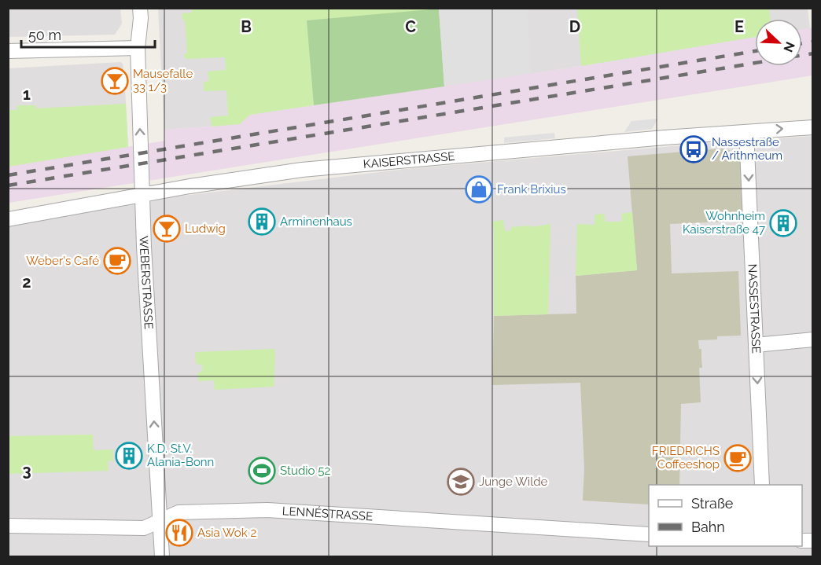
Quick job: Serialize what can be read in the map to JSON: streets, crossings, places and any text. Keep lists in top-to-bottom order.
{
  "streets": {
    "street": [
      "KAISERSTRASSE",
      "WEBERSTRASSE",
      "NASSESTRASSE",
      "LENNÉSTRASSE"
    ]
  },
  "crossings": [
    ["KAISERSTRASSE", "WEBERSTRASSE"],
    ["KAISERSTRASSE", "NASSESTRASSE"],
    ["WEBERSTRASSE", "LENNÉSTRASSE"]
  ],
  "one_way": ["WEBERSTRASSE", "NASSESTRASSE"],
  "places": {
    "bar": ["Mausefalle 33 1/3", "Ludwig"],
    "bus stop": ["Nassestraße / Arithmeum"],
    "shop": ["Frank Brixius"],
    "building": ["Arminenhaus", "Wohnheim Kaiserstraße 47", "K.D. St.V. Alania-Bonn"],
    "cafe": ["Weber's Café", "FRIEDRICHS Coffeeshop"],
    "sports": ["Studio 52"],
    "school or university": ["Junge Wilde"],
    "restaurant": ["Asia Wok 2"]
  },
  "legend": ["Straße", "Bahn"],
  "scale_bar": "50 m",
  "north": "bottom right",
  "grid": {
    "columns": [
      "B",
      "C",
      "D",
      "E"
    ],
    "rows": ["1", "2", "3"]
  }
}
